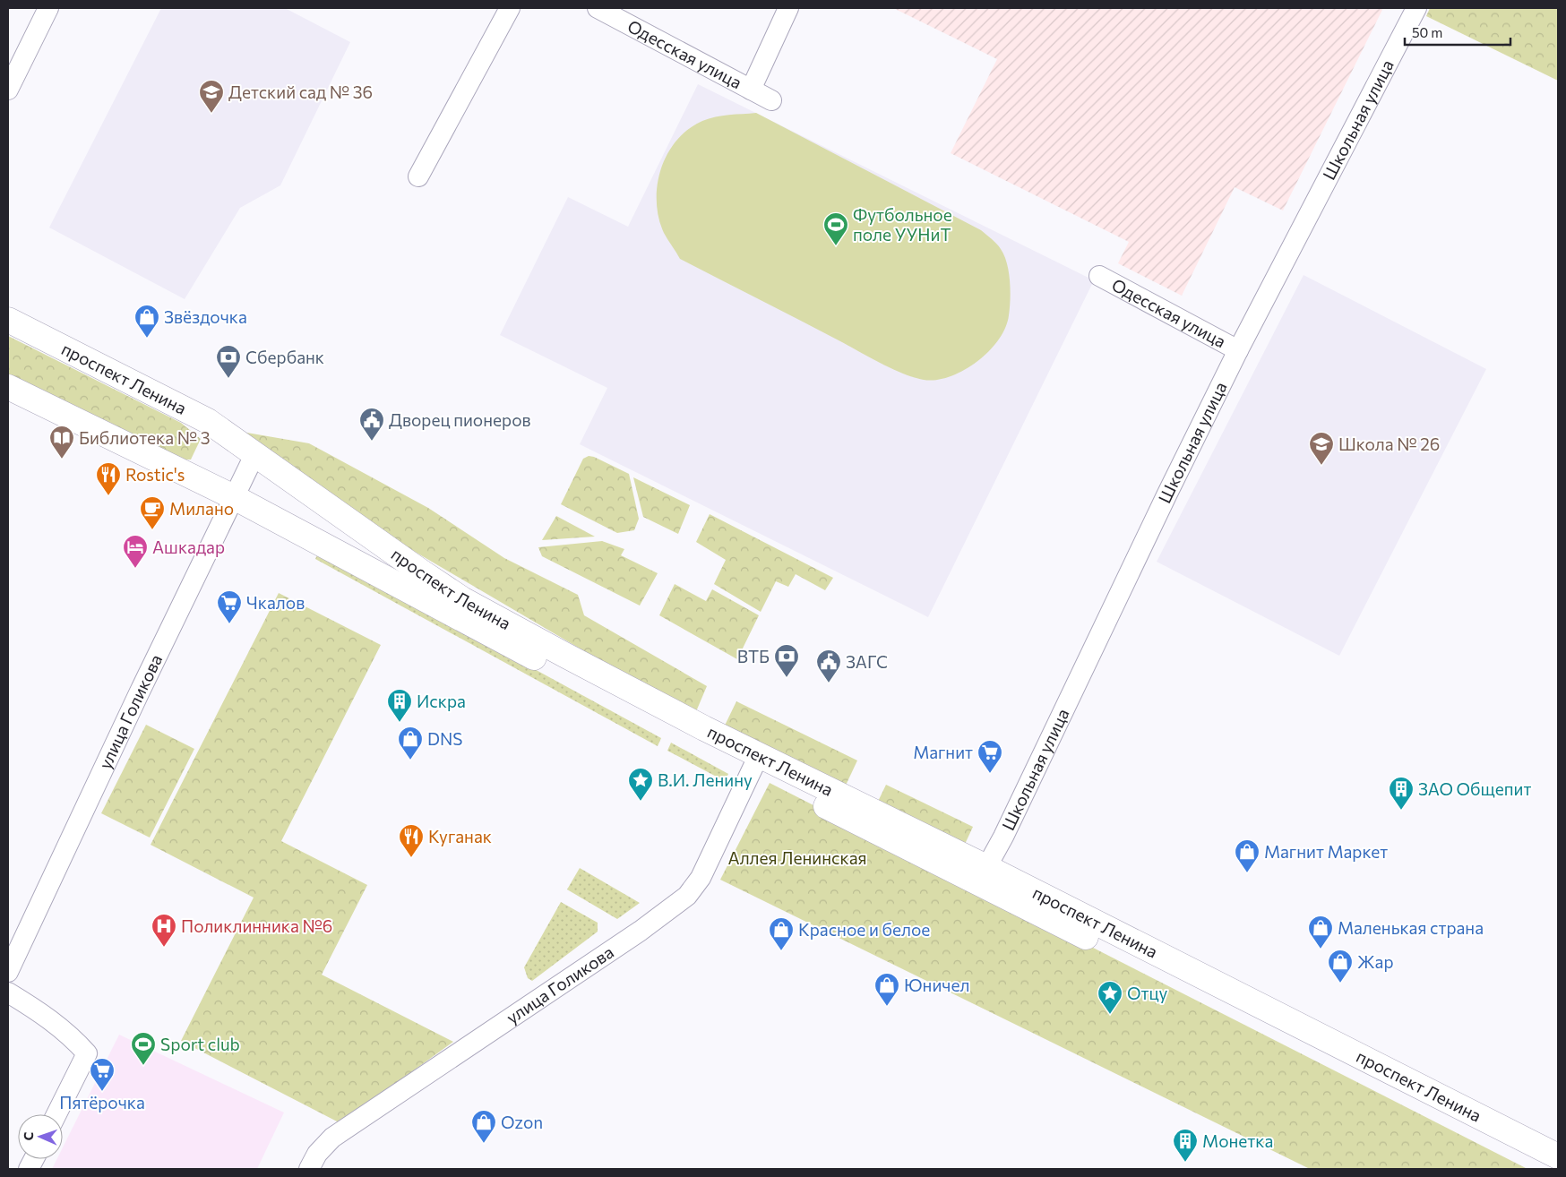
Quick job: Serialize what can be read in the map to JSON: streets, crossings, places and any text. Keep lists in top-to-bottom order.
{
  "streets": {
    "main road": ["проспект Ленина"],
    "street": ["Одесская улица", "Школьная улица", "улица Голикова"]
  },
  "crossings": [
    ["Одесская улица", "Школьная улица"],
    ["Школьная улица", "проспект Ленина"],
    ["проспект Ленина", "улица Голикова"]
  ],
  "parks": ["Аллея Ленинская"],
  "places": {
    "school or university": ["Детский сад № 36", "Школа № 26"],
    "sports": ["Футбольное поле УУНиТ", "Sport club"],
    "shop": [
      "Звёздочка",
      "DNS",
      "Магнит Маркет",
      "Маленькая страна",
      "Красное и белое",
      "Жар",
      "Юничел",
      "Ozon"
    ],
    "bank": ["Сбербанк", "ВТБ"],
    "public building": ["Дворец пионеров", "ЗАГС"],
    "library": ["Библиотека № 3"],
    "restaurant": ["Rostic's", "Куганак"],
    "cafe": ["Милано"],
    "hotel": ["Ашкадар"],
    "supermarket": ["Чкалов", "Магнит", "Пятёрочка"],
    "building": ["Искра", "ЗАО Общепит", "Монетка"],
    "place": ["В.И. Ленину", "Отцу"],
    "hospital": ["Поликлинника №6"]
  },
  "scale_bar": "50 m",
  "north": "left"
}
